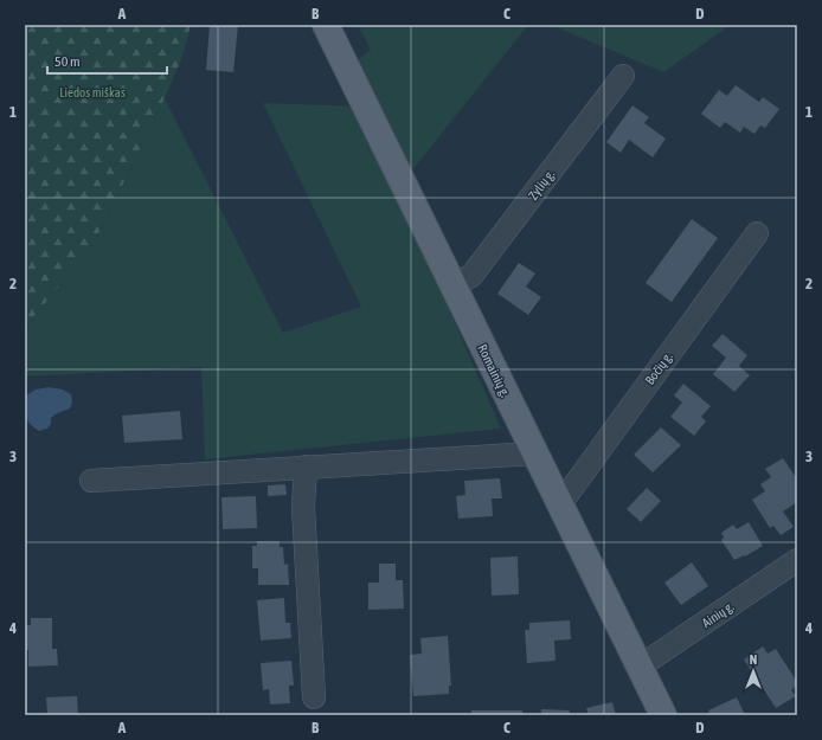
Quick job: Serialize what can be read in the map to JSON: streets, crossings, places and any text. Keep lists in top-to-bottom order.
{
  "streets": {
    "main road": ["Romainių g."],
    "street": ["Zylių g.", "Bočių g.", "Ainių g."]
  },
  "crossings": [
    ["Zylių g.", "Romainių g."],
    ["Bočių g.", "Romainių g."],
    ["Romainių g.", "Ainių g."]
  ],
  "parks": ["Liedos miškas"],
  "scale_bar": "50 m",
  "north": "top",
  "grid": {
    "columns": [
      "A",
      "B",
      "C",
      "D"
    ],
    "rows": [
      "1",
      "2",
      "3",
      "4"
    ]
  }
}
